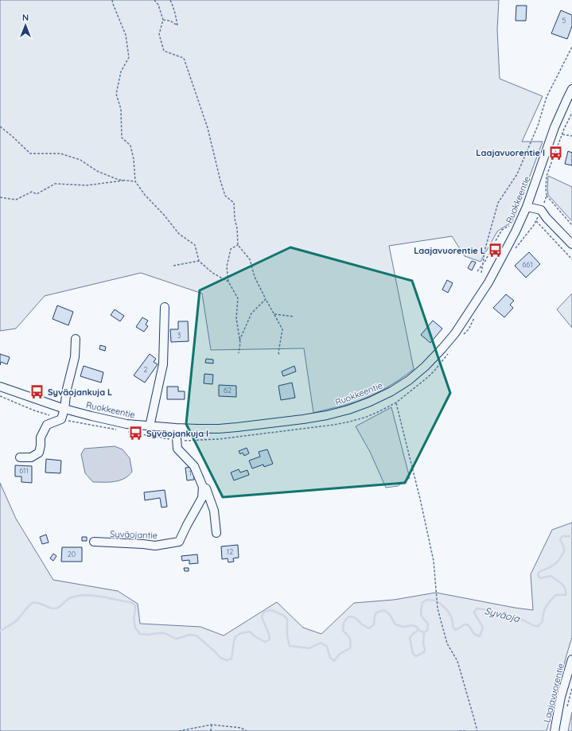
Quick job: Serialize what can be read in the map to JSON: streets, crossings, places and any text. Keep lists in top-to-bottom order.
{
  "streets": {
    "street": ["Ruokkeentie", "Syväojantie", "Laajavuorentie"]
  },
  "water": ["Syväoja"],
  "places": {
    "bus stop": [
      "Laajavuorentie I",
      "Laajavuorentie L",
      "Syväojankuja L",
      "Syväojankuja I"
    ]
  },
  "house_numbers": [
    "5",
    "661",
    "3",
    "2",
    "62",
    "611",
    "1",
    "12",
    "20"
  ],
  "north": "top"
}
